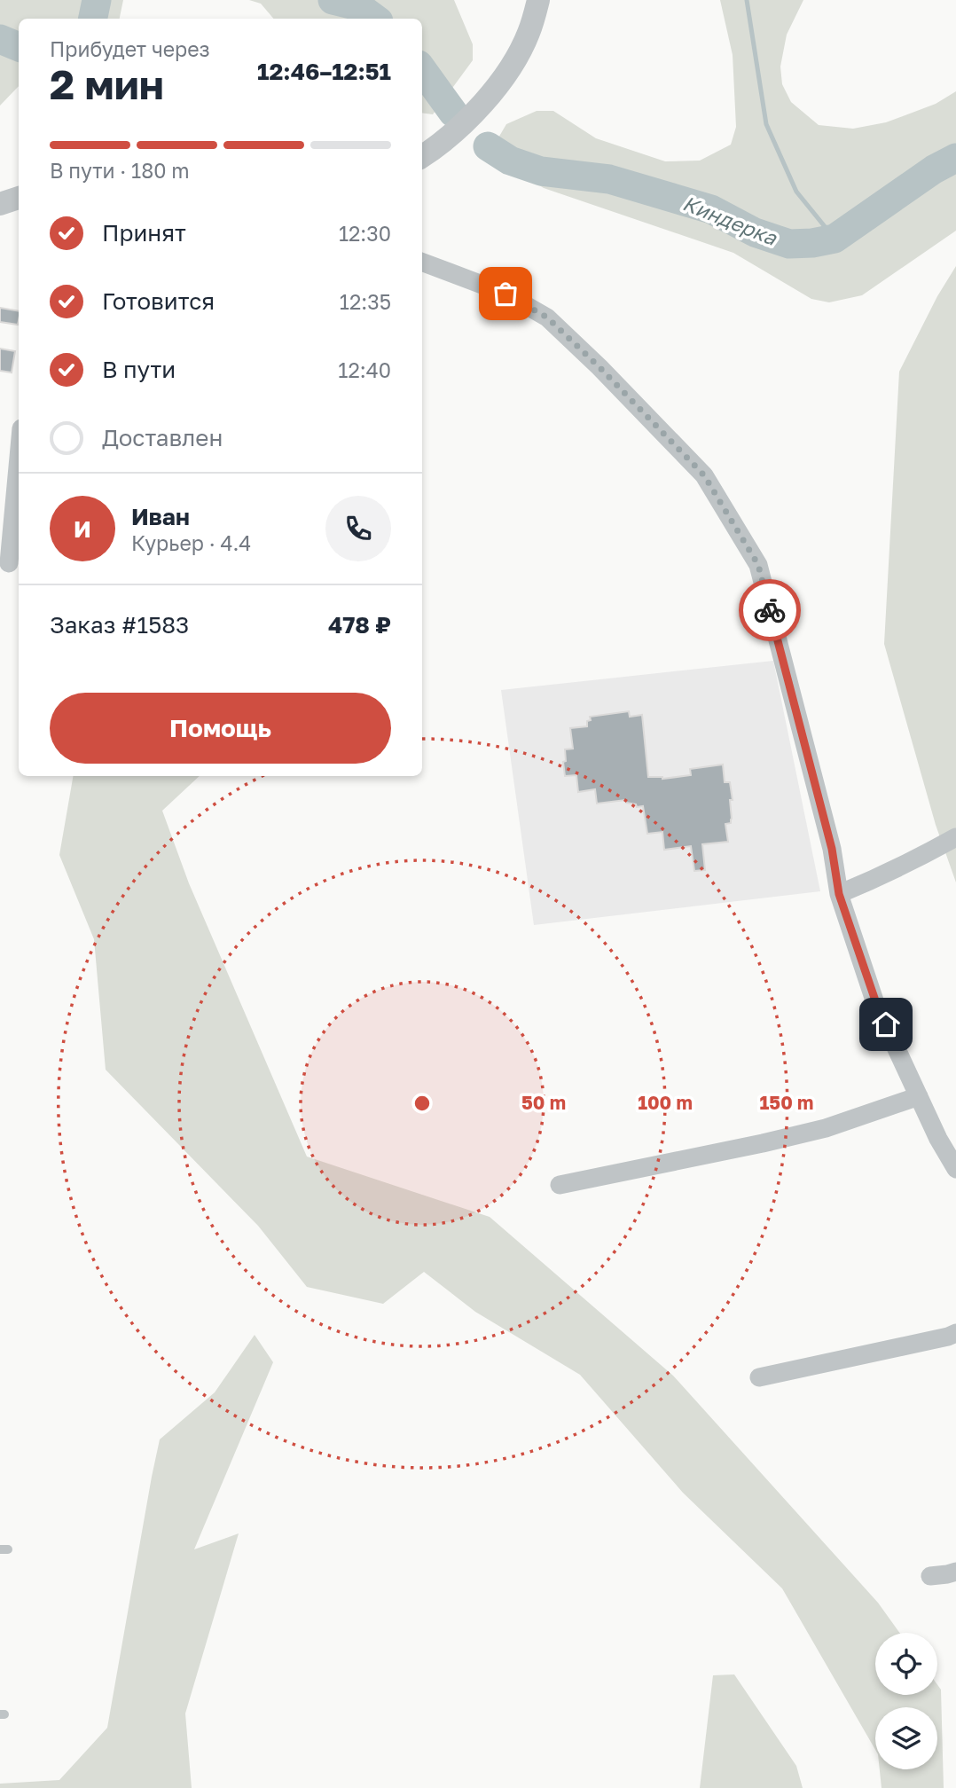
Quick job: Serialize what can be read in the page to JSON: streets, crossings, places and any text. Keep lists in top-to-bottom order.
{
  "water": ["Киндерка"],
  "page": {
    "heading": ["2 мин", "Прибудет через", "12:46–12:51"],
    "panel": [
      "Иван",
      "Курьер · 4.4",
      "Заказ #1583",
      "478 ₽"
    ],
    "bar": "В пути · 180 m",
    "list": [
      ["Принят", "12:30"],
      ["Готовится", "12:35"],
      ["В пути", "12:40"],
      "Доставлен"
    ],
    "round": "И",
    "buttons": "Помощь"
  },
  "rings": ["50 m", "100 m", "150 m"]
}
